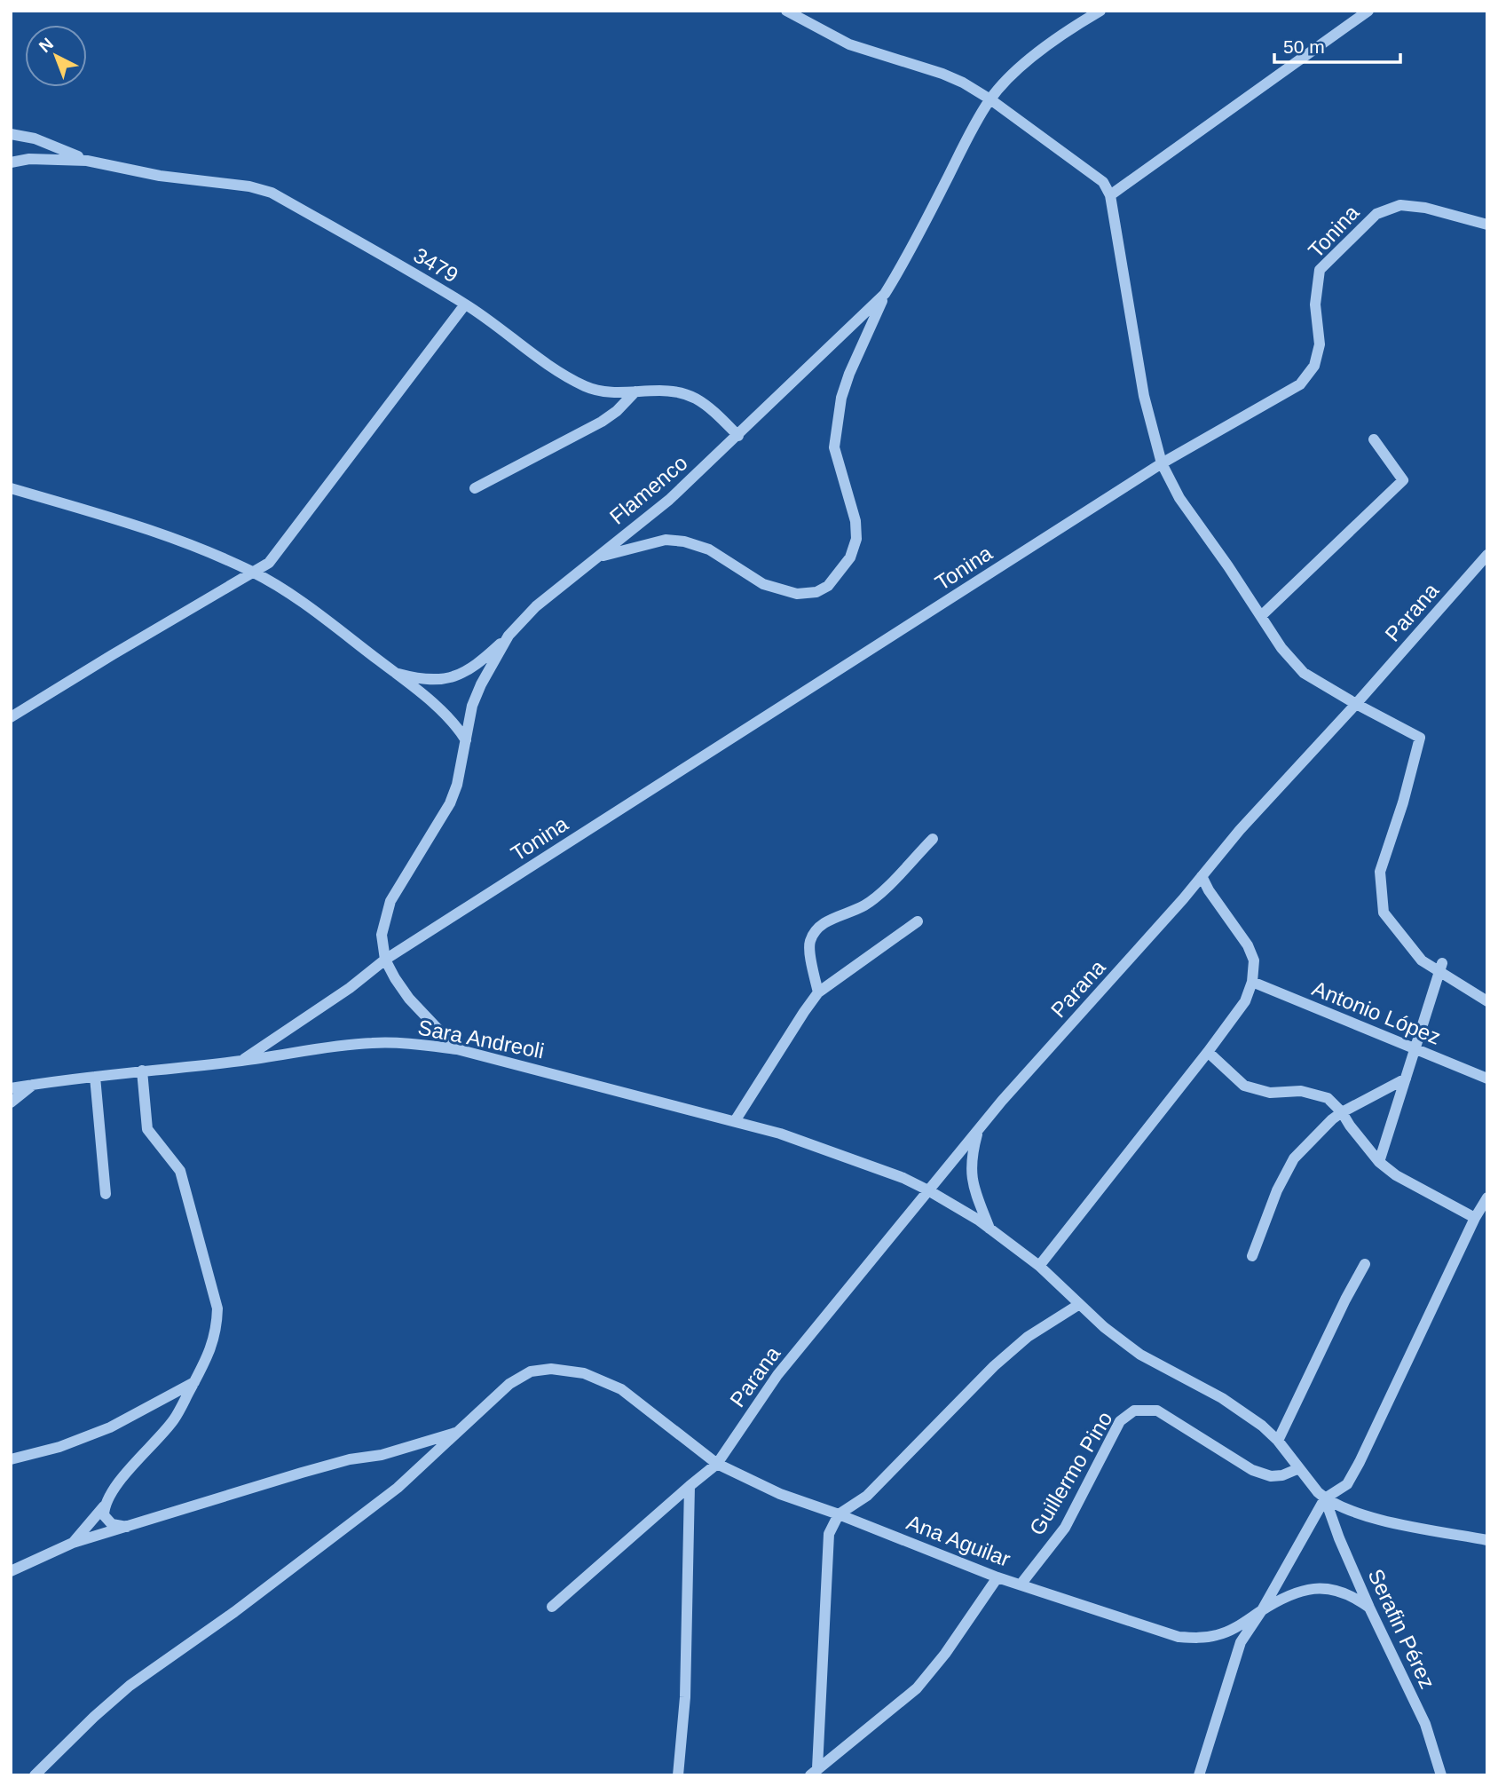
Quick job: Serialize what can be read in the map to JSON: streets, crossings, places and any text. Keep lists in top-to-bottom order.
{
  "streets": {
    "street": [
      "Tonina",
      "3479",
      "Flamenco",
      "Parana",
      "Antonio López",
      "Sara Andreoli",
      "Guillermo Pino",
      "Ana Aguilar",
      "Serafin Pérez"
    ]
  },
  "crossings": [
    ["Tonina", "Flamenco"],
    ["Tonina", "Sara Andreoli"],
    ["3479", "Flamenco"],
    ["Flamenco", "Sara Andreoli"],
    ["Parana", "Sara Andreoli"],
    ["Parana", "Ana Aguilar"],
    ["Sara Andreoli", "Guillermo Pino"],
    ["Sara Andreoli", "Serafin Pérez"],
    ["Guillermo Pino", "Ana Aguilar"],
    ["Ana Aguilar", "Serafin Pérez"]
  ],
  "scale_bar": "50 m",
  "north": "top left"
}
